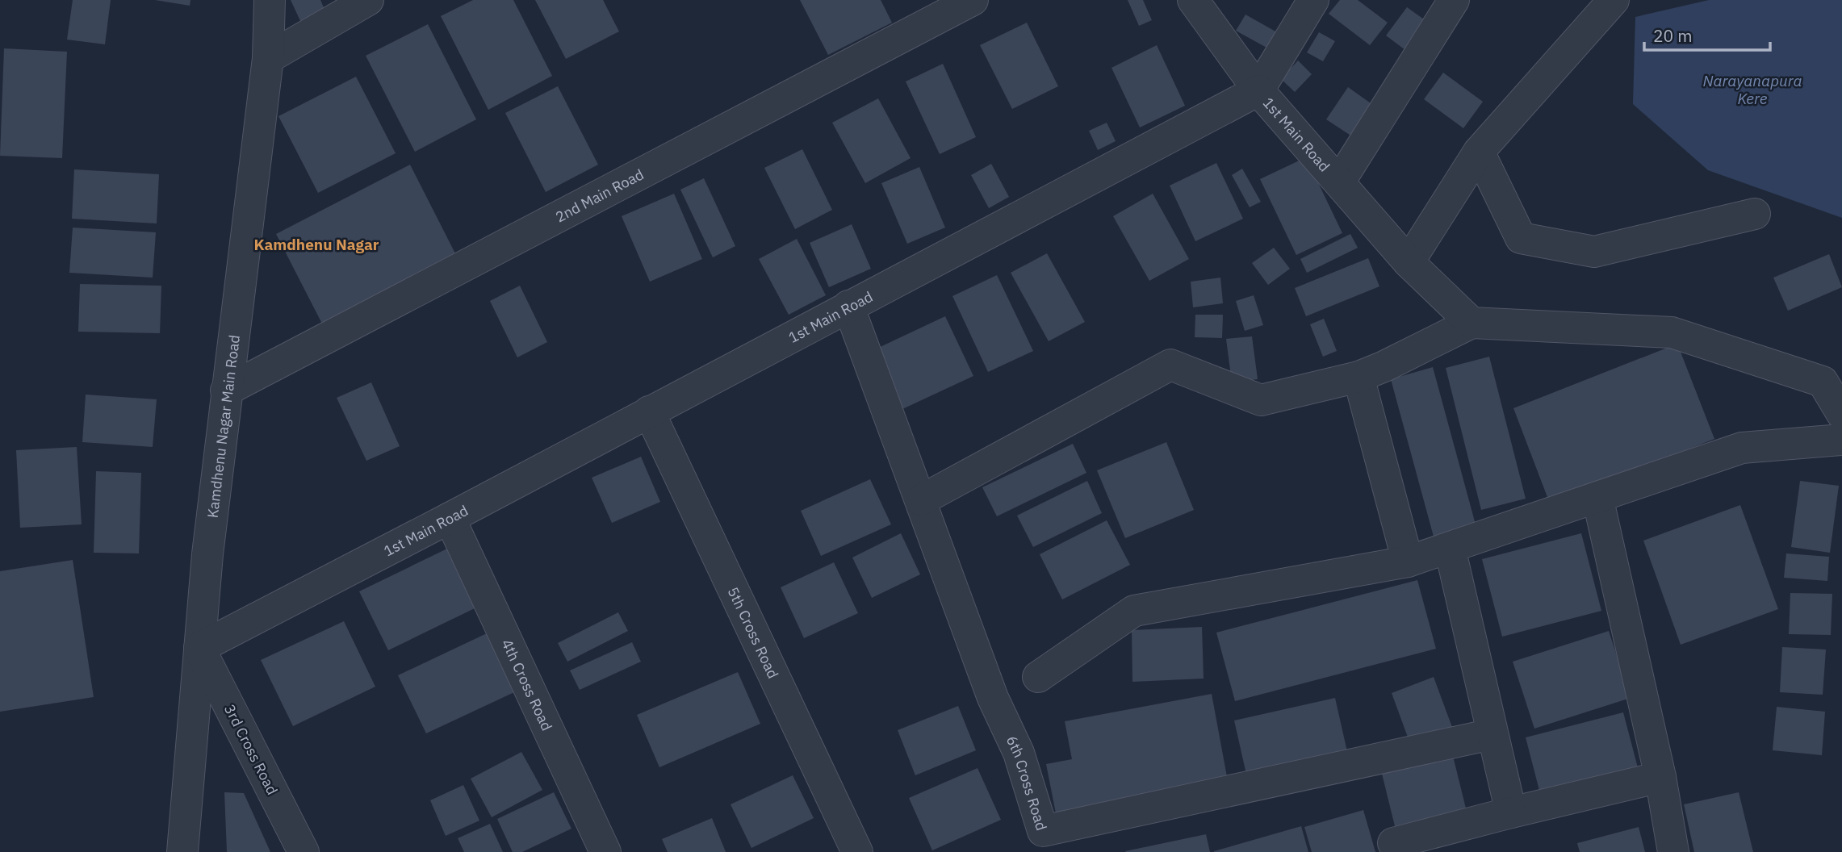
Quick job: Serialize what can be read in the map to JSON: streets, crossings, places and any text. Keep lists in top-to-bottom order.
{
  "streets": {
    "street": [
      "1st Main Road",
      "2nd Main Road",
      "Kamdhenu Nagar Main Road",
      "5th Cross Road",
      "4th Cross Road",
      "3rd Cross Road",
      "6th Cross Road"
    ]
  },
  "crossings": [
    ["1st Main Road", "Kamdhenu Nagar Main Road"],
    ["1st Main Road", "5th Cross Road"],
    ["1st Main Road", "4th Cross Road"],
    ["1st Main Road", "3rd Cross Road"],
    ["1st Main Road", "6th Cross Road"],
    ["2nd Main Road", "Kamdhenu Nagar Main Road"],
    ["Kamdhenu Nagar Main Road", "3rd Cross Road"]
  ],
  "districts": ["Kamdhenu Nagar"],
  "water": ["Narayanapura Kere"],
  "scale_bar": "20 m"
}
